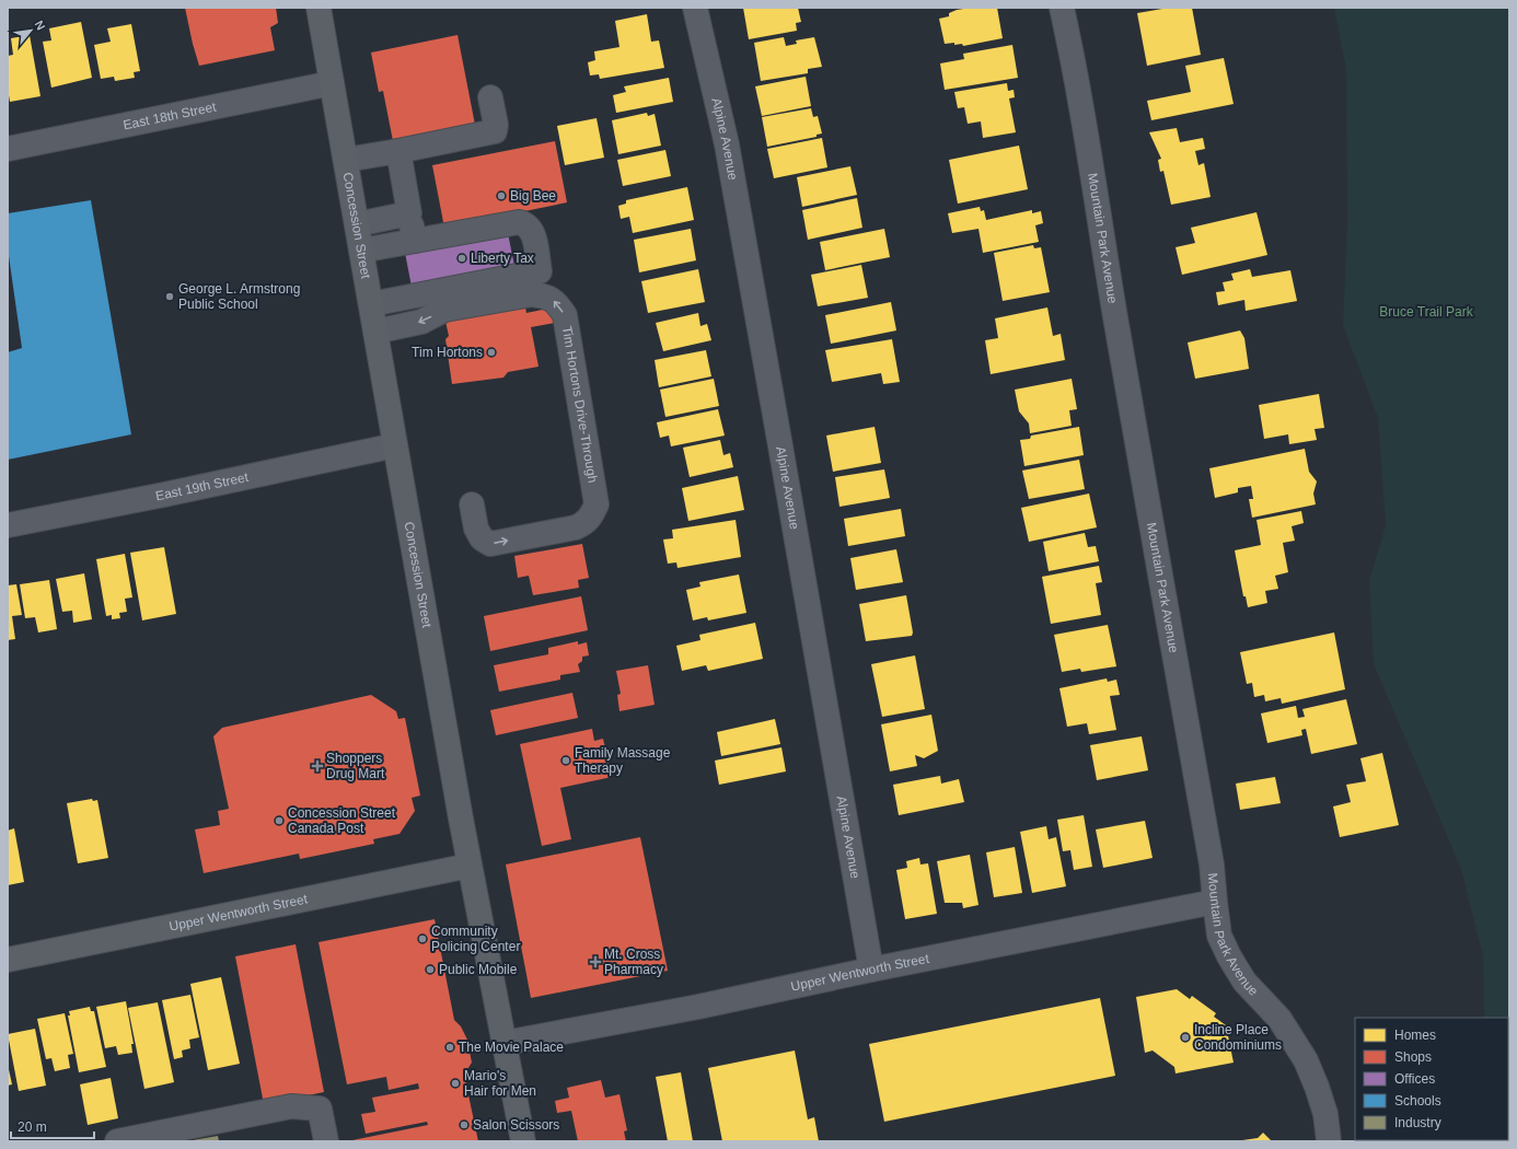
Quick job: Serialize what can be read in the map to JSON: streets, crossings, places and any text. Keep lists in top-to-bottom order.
{
  "streets": {
    "main road": ["Concession Street", "Upper Wentworth Street"],
    "street": [
      "East 18th Street",
      "Alpine Avenue",
      "Mountain Park Avenue",
      "Tim Hortons Drive-Through",
      "East 19th Street"
    ]
  },
  "crossings": [
    ["East 18th Street", "Concession Street"],
    ["Alpine Avenue", "Upper Wentworth Street"],
    ["Concession Street", "Tim Hortons Drive-Through"],
    ["Concession Street", "East 19th Street"],
    ["Concession Street", "Upper Wentworth Street"],
    ["Mountain Park Avenue", "Upper Wentworth Street"]
  ],
  "parks": ["Bruce Trail Park"],
  "places": {
    "other": [
      "Big Bee",
      "Liberty Tax",
      "George L. Armstrong Public School",
      "Tim Hortons",
      "Family Massage Therapy",
      "Concession Street Canada Post",
      "Community Policing Center",
      "Public Mobile",
      "Incline Place Condominiums",
      "The Movie Palace",
      "Mario's Hair for Men",
      "Salon Scissors"
    ],
    "health": ["Shoppers Drug Mart", "Mt. Cross Pharmacy"]
  },
  "legend": [
    "Homes",
    "Shops",
    "Offices",
    "Schools",
    "Industry"
  ],
  "scale_bar": "20 m",
  "north": "top right"
}
